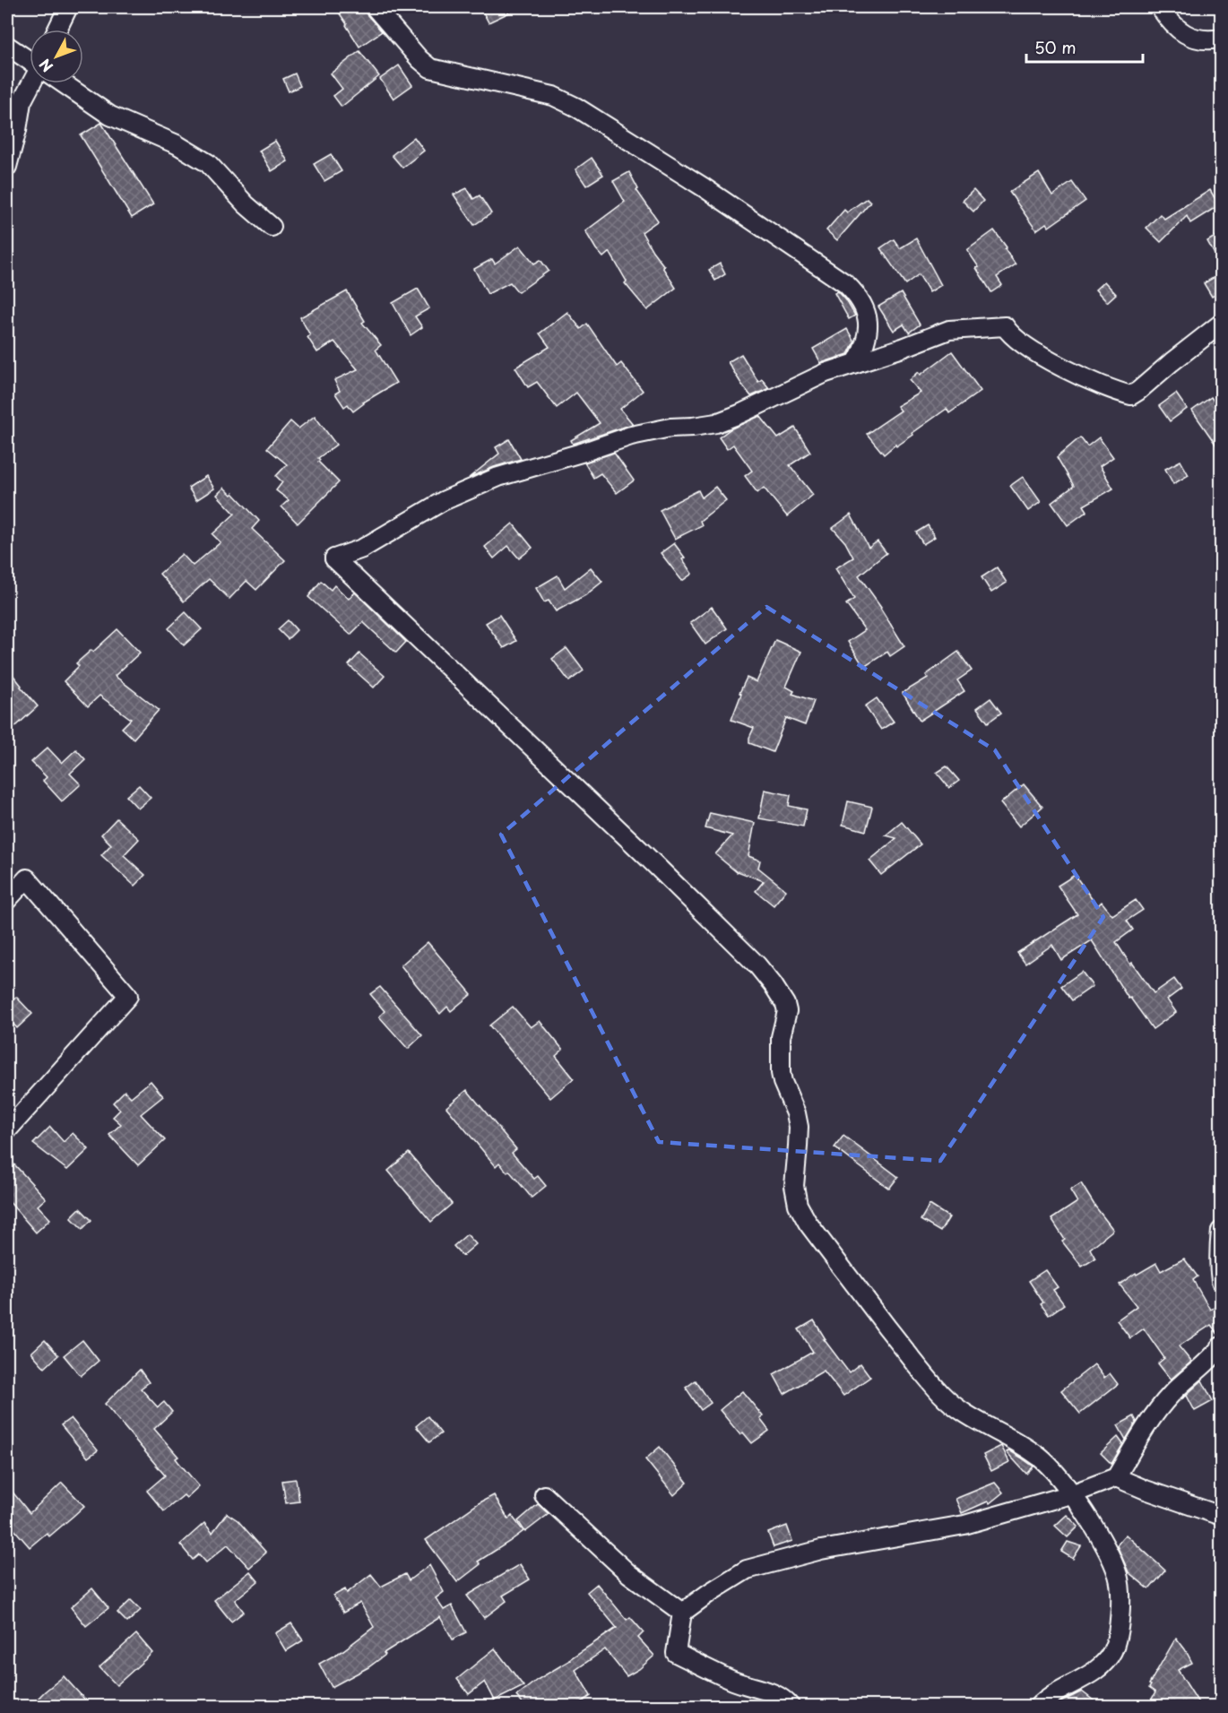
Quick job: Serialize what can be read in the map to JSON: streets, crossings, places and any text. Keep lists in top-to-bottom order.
{
  "scale_bar": "50 m",
  "north": "bottom left"
}
